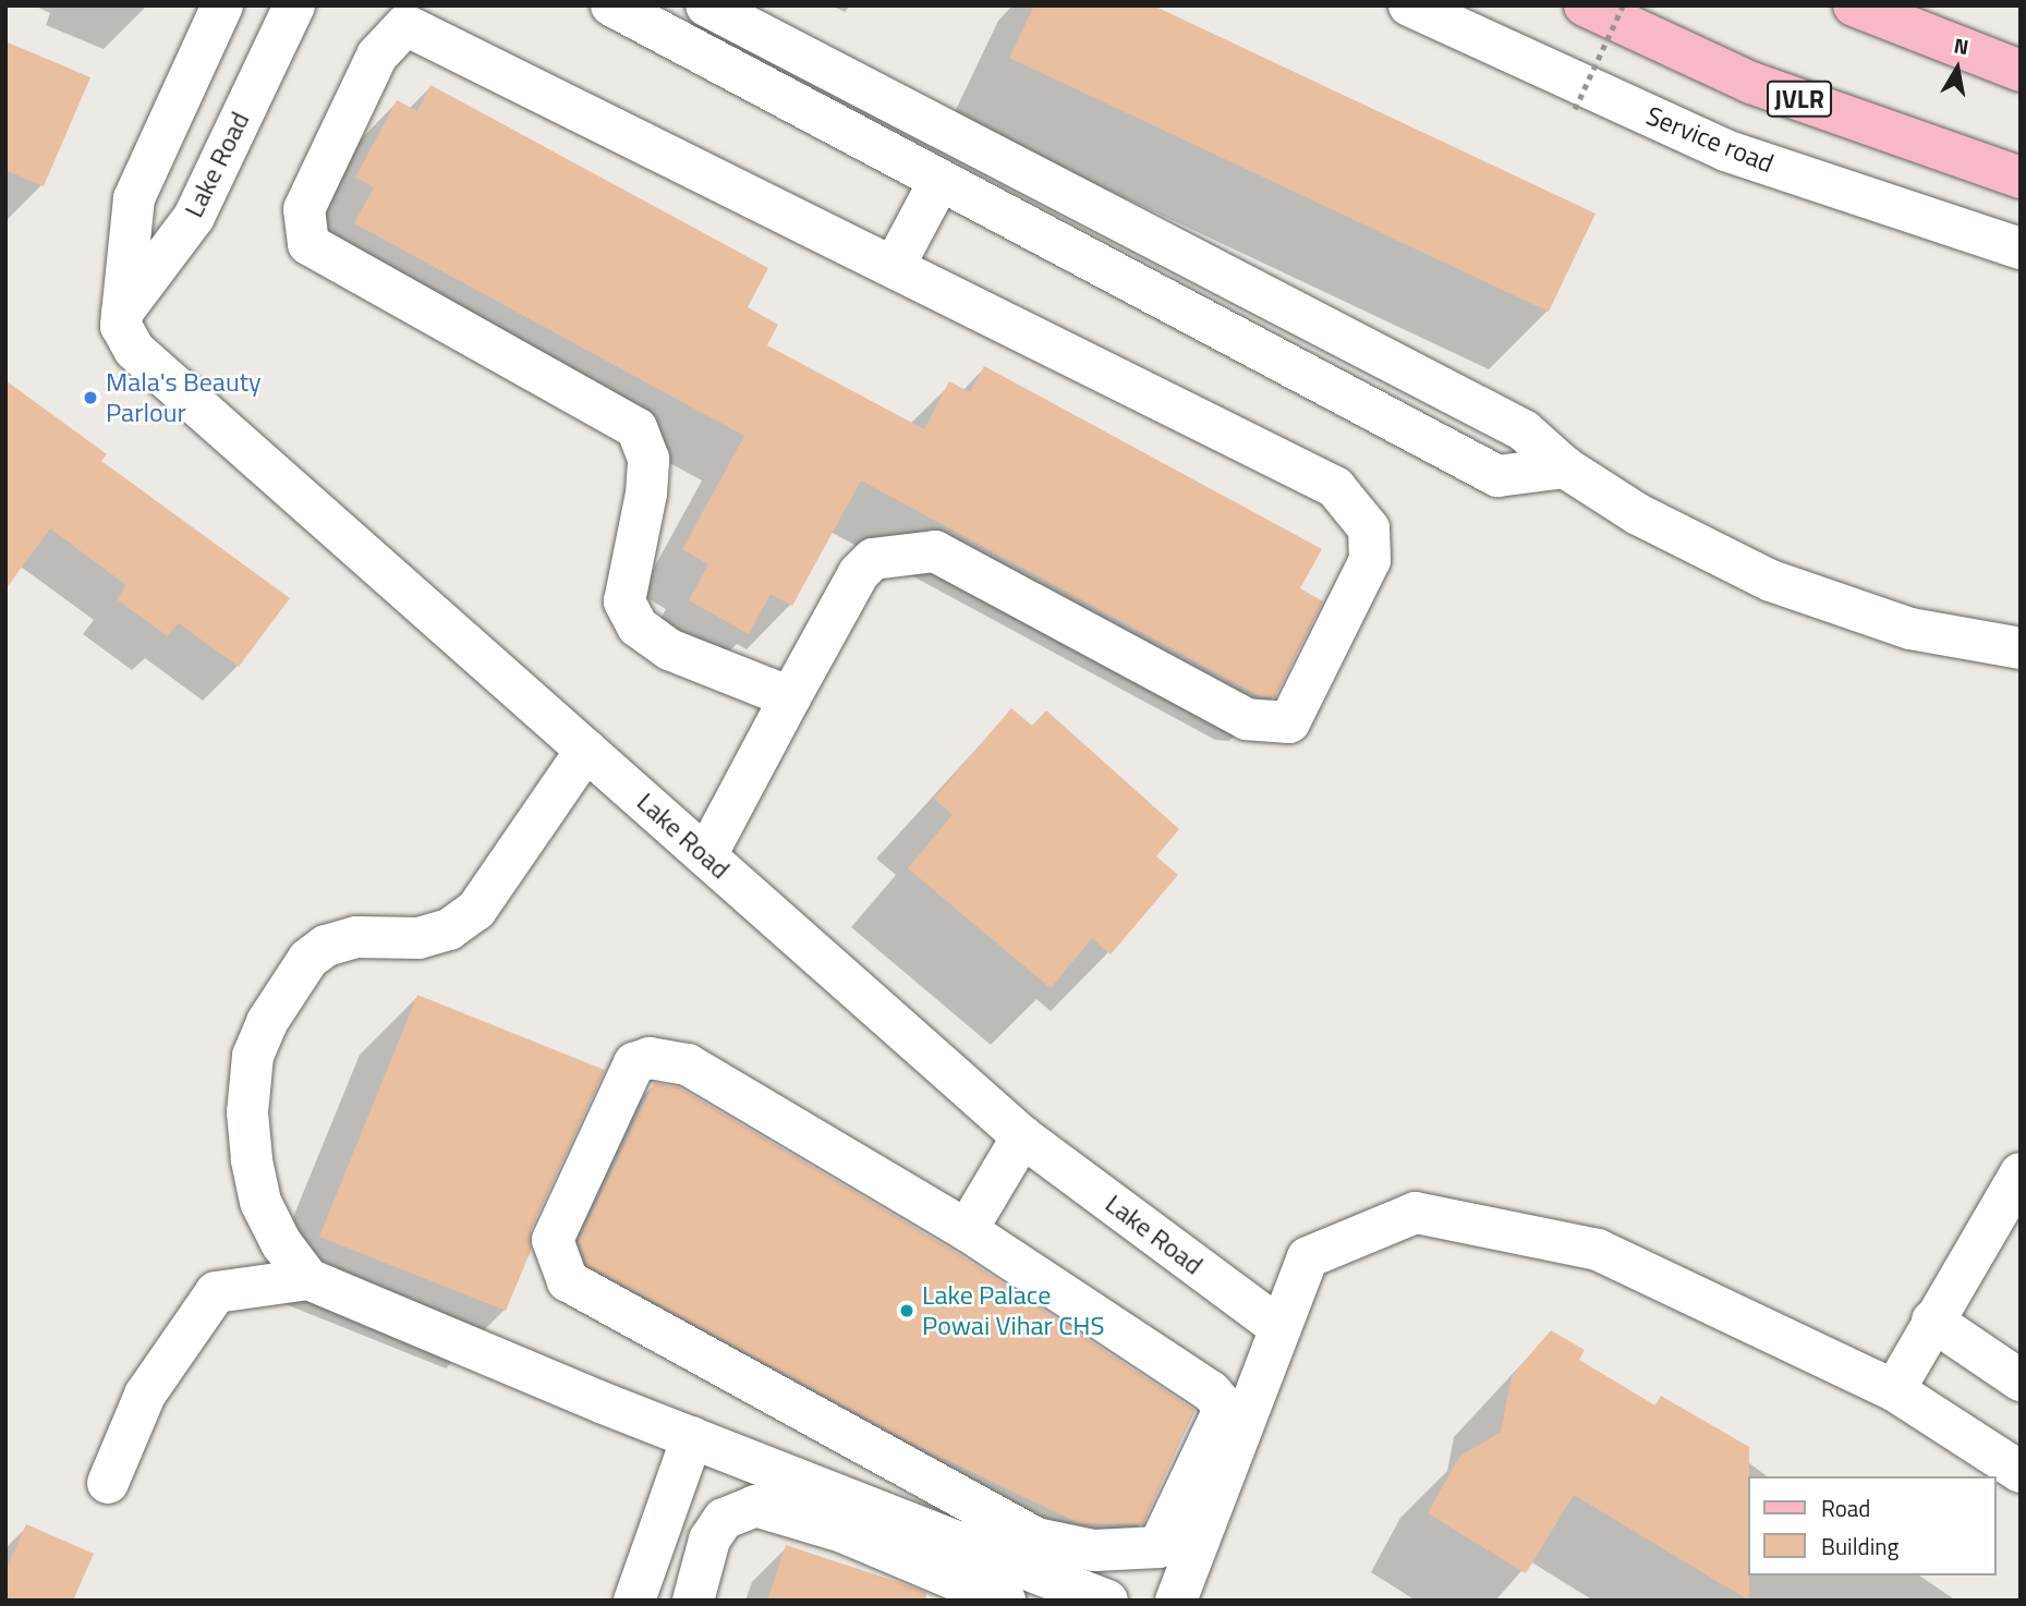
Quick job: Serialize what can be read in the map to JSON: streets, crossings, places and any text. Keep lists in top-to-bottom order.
{
  "streets": {
    "main road": ["JVLR"],
    "street": ["Service road", "Lake Road"]
  },
  "places": ["Mala's Beauty Parlour", "Lake Palace Powai Vihar CHS"],
  "legend": ["Road", "Building"],
  "north": "top"
}
